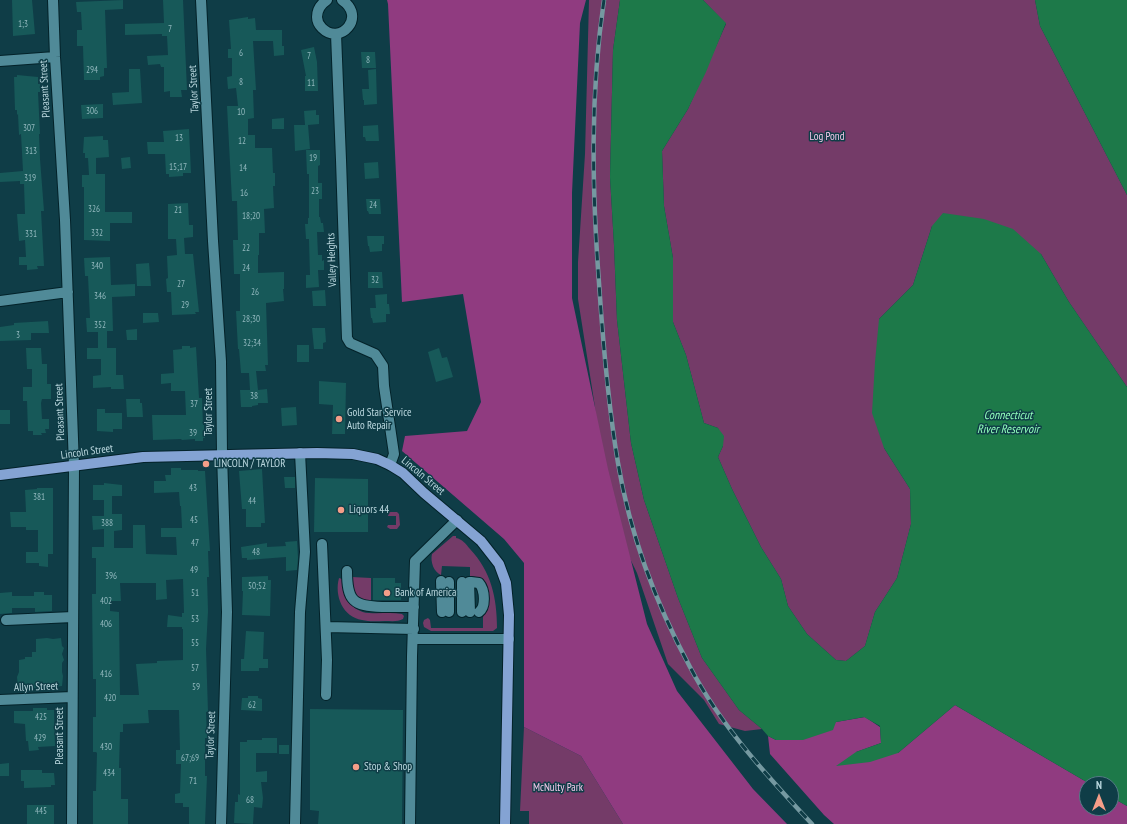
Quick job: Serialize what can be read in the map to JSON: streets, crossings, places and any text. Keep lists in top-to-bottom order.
{
  "streets": {
    "main road": ["Lincoln Street"],
    "street": [
      "Pleasant Street",
      "Taylor Street",
      "Valley Heights",
      "Allyn Street"
    ]
  },
  "crossings": [
    ["Pleasant Street", "Lincoln Street"],
    ["Pleasant Street", "Allyn Street"],
    ["Taylor Street", "Lincoln Street"],
    ["Valley Heights", "Lincoln Street"]
  ],
  "water": ["Connecticut River Reservoir"],
  "parks": ["Log Pond", "McNulty Park"],
  "places": [
    "Gold Star Service Auto Repair",
    "LINCOLN / TAYLOR",
    "Liquors 44",
    "Bank of America",
    "Stop & Shop"
  ],
  "house_numbers": [
    "1;3",
    "7",
    "6",
    "7",
    "8",
    "294",
    "8",
    "11",
    "306",
    "10",
    "307",
    "13",
    "12",
    "313",
    "19",
    "15;17",
    "14",
    "319",
    "23",
    "16",
    "24",
    "326",
    "21",
    "18;20",
    "332",
    "331",
    "22",
    "340",
    "24",
    "32",
    "27",
    "26",
    "346",
    "29",
    "28;30",
    "352",
    "3",
    "32;34",
    "38",
    "37",
    "39",
    "43",
    "381",
    "44",
    "45",
    "388",
    "47",
    "48",
    "49",
    "396",
    "50;52",
    "51",
    "402",
    "53",
    "406",
    "55",
    "57",
    "416",
    "59",
    "420",
    "62",
    "425",
    "429",
    "430",
    "67;69",
    "434",
    "71",
    "68",
    "445"
  ],
  "north": "top"
}
